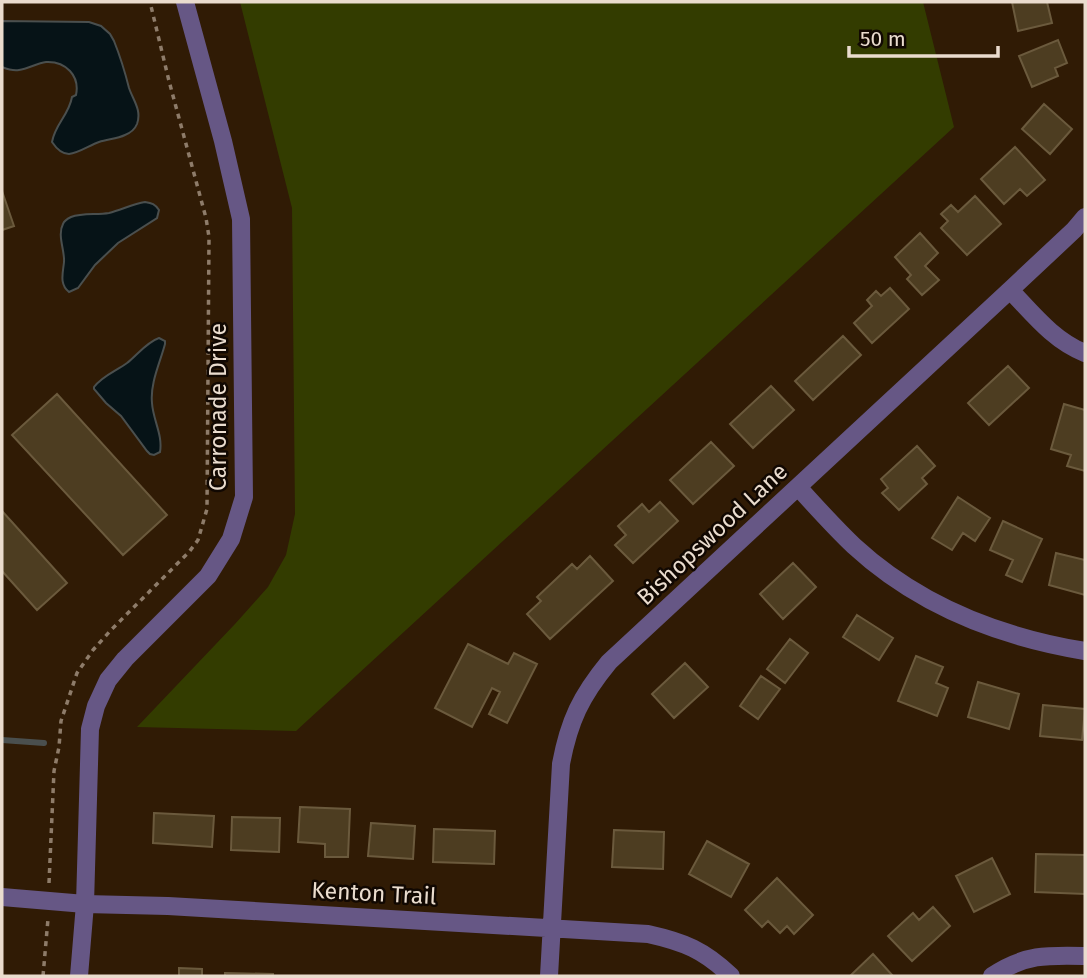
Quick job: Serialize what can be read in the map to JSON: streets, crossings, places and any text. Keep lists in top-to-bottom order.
{
  "streets": {
    "street": ["Carronade Drive", "Bishopswood Lane", "Kenton Trail"]
  },
  "crossings": [
    ["Carronade Drive", "Kenton Trail"],
    ["Bishopswood Lane", "Kenton Trail"]
  ],
  "scale_bar": "50 m"
}
